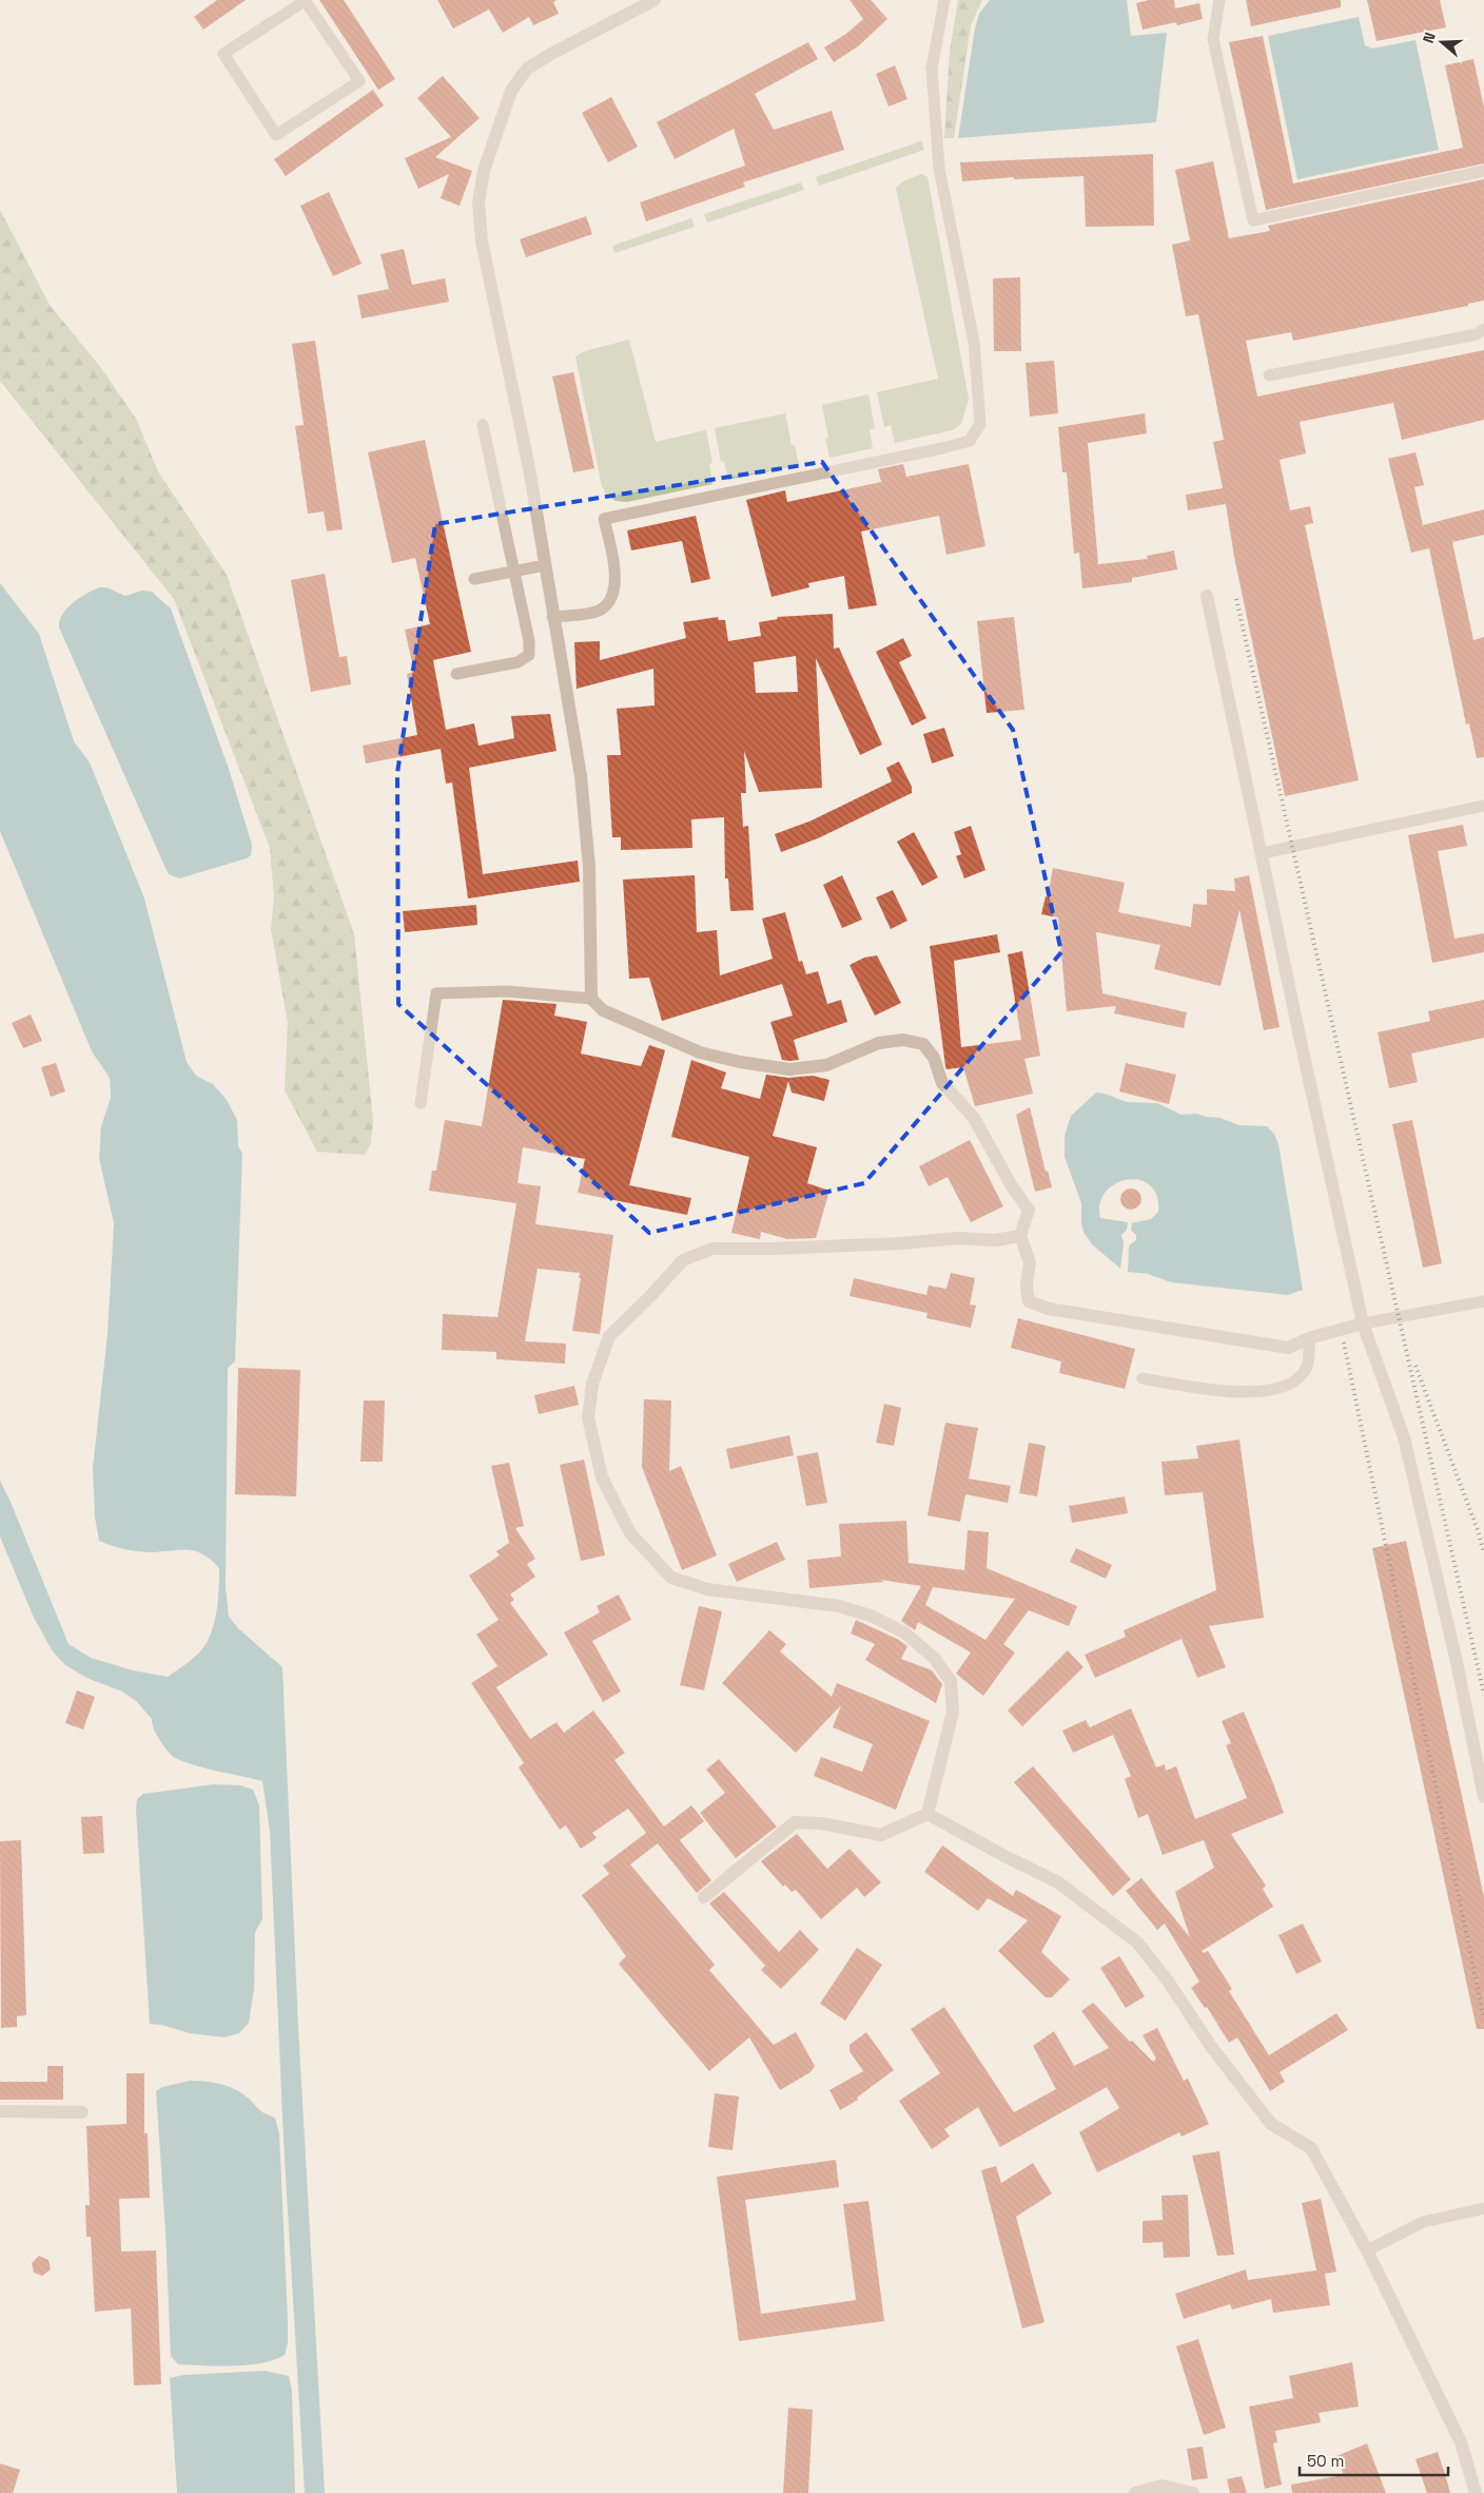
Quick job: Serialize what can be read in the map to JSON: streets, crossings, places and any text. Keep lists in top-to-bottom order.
{
  "scale_bar": "50 m",
  "north": "left"
}
